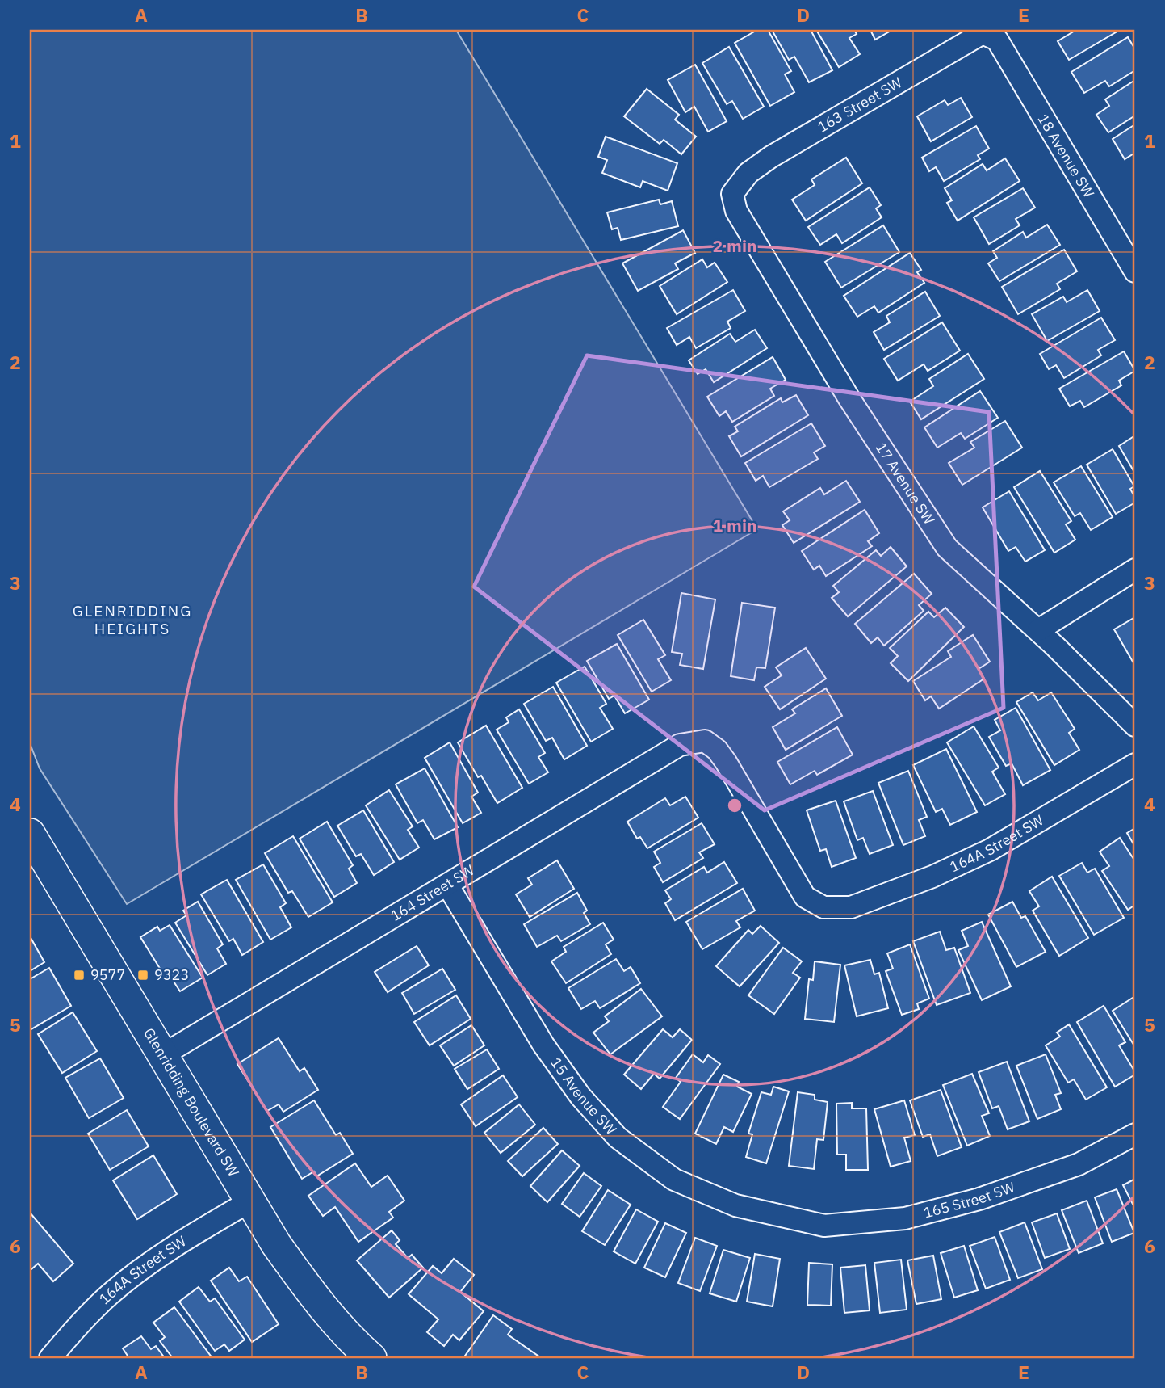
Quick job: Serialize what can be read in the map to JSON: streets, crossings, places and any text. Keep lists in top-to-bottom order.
{
  "streets": {
    "street": [
      "163 Street SW",
      "18 Avenue SW",
      "17 Avenue SW",
      "164A Street SW",
      "164 Street SW",
      "15 Avenue SW",
      "Glenridding Boulevard SW",
      "165 Street SW"
    ]
  },
  "crossings": [
    ["163 Street SW", "18 Avenue SW"],
    ["163 Street SW", "17 Avenue SW"],
    ["164A Street SW", "164 Street SW"],
    ["164A Street SW", "Glenridding Boulevard SW"],
    ["164 Street SW", "15 Avenue SW"],
    ["164 Street SW", "Glenridding Boulevard SW"],
    ["15 Avenue SW", "165 Street SW"]
  ],
  "districts": ["GLENRIDDING HEIGHTS"],
  "places": {
    "transit": ["9577", "9323"]
  },
  "grid": {
    "columns": [
      "A",
      "B",
      "C",
      "D",
      "E"
    ],
    "rows": [
      "1",
      "2",
      "3",
      "4",
      "5",
      "6"
    ]
  },
  "rings": ["2 min", "1 min"]
}
